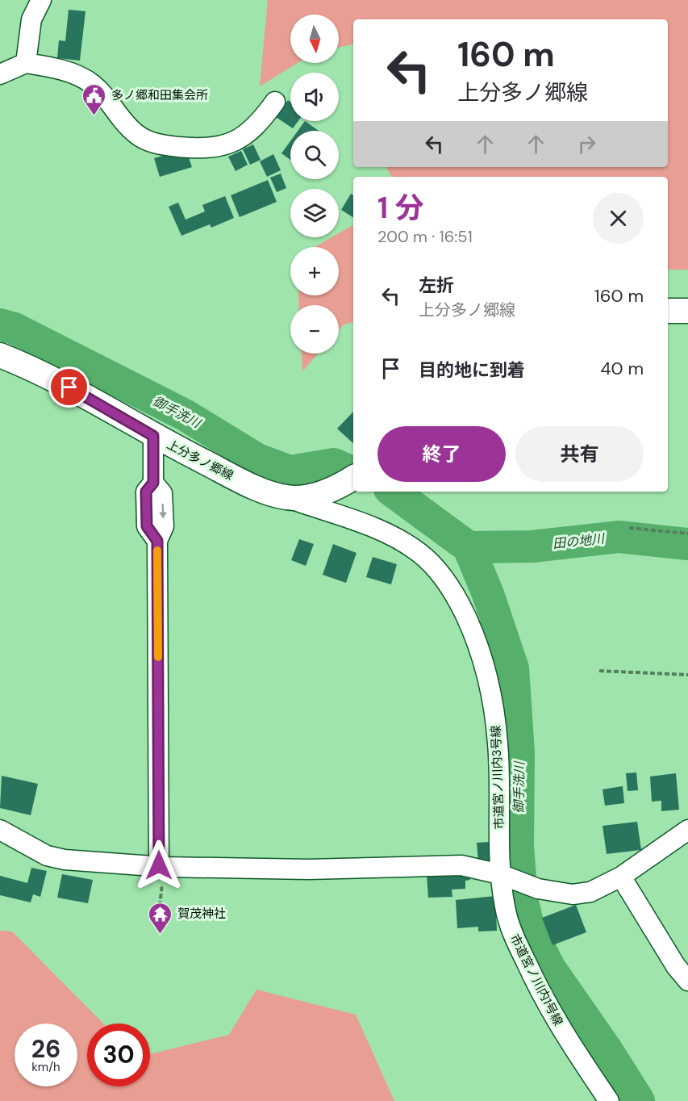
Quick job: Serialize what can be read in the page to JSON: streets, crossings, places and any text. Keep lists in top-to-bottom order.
{
  "streets": {
    "main road": ["上分多ノ郷線"],
    "street": ["市道宮ノ川内3号線", "市道宮ノ川内1号線"]
  },
  "crossings": [
    ["上分多ノ郷線", "市道宮ノ川内3号線"],
    ["市道宮ノ川内3号線", "市道宮ノ川内1号線"]
  ],
  "water": ["御手洗川", "田の地川"],
  "places": {
    "public building": ["多ノ郷和田集会所"],
    "temple": ["賀茂神社"]
  },
  "north": "bottom",
  "page": {
    "map_buttons": ["+", "−"],
    "turn": ["160 m", "上分多ノ郷線"],
    "heading": ["1 分", "200 m · 16:51"],
    "list": [
      {
        "name": "左折",
        "note": "上分多ノ郷線",
        "value": "160 m"
      },
      {
        "name": "目的地に到着",
        "value": "40 m"
      }
    ],
    "buttons": ["終了", "共有"],
    "speed": "26 km/h",
    "limit": "30"
  }
}
